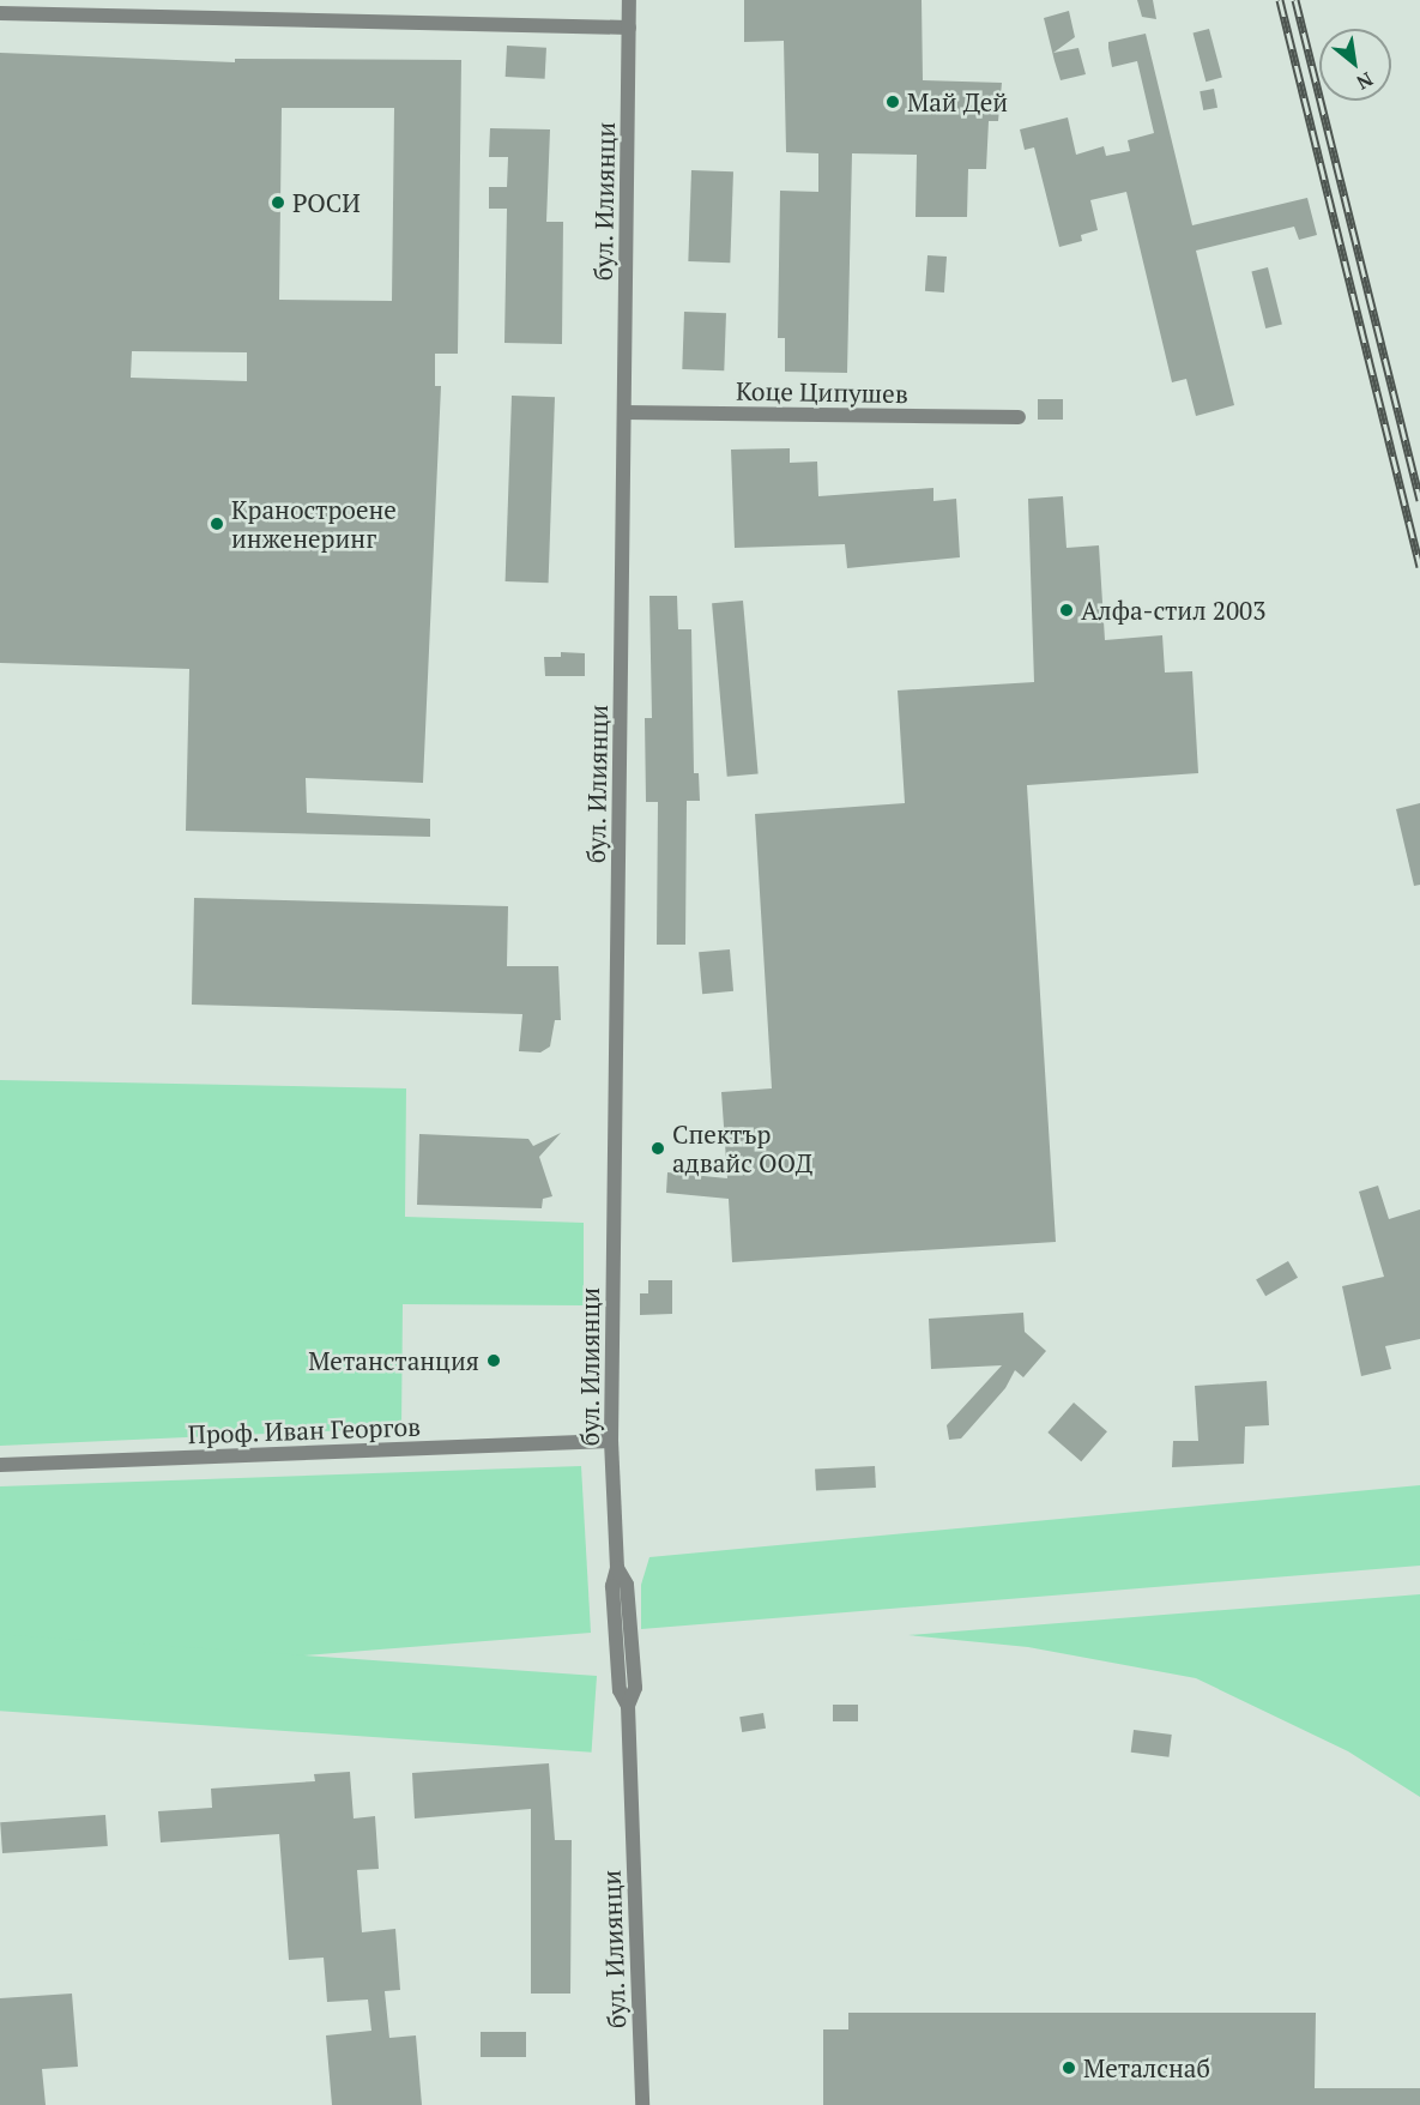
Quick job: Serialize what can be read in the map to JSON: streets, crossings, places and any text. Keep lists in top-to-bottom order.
{
  "streets": {
    "street": ["бул. Илиянци", "Коце Ципушев", "Проф. Иван Георгов"]
  },
  "crossings": [
    ["бул. Илиянци", "Коце Ципушев"],
    ["бул. Илиянци", "Проф. Иван Георгов"]
  ],
  "places": [
    "Май Дей",
    "РОСИ",
    "Краностроене инженеринг",
    "Алфа-стил 2003",
    "Спектър адвайс ООД",
    "Метанстанция",
    "Металснаб"
  ],
  "north": "bottom right"
}
